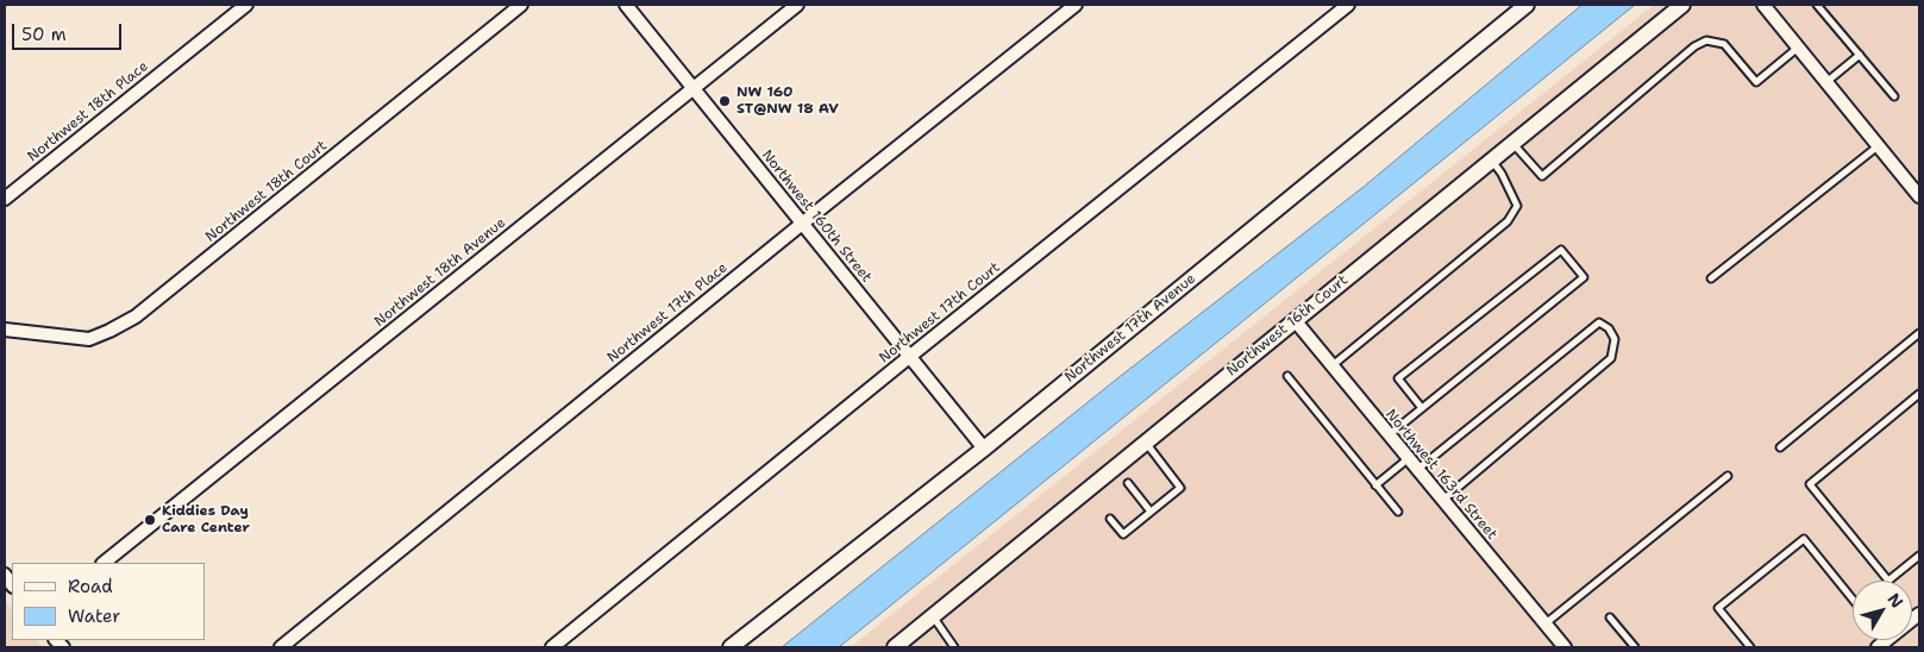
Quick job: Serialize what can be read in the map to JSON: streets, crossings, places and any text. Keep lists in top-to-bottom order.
{
  "streets": {
    "street": [
      "Northwest 18th Place",
      "Northwest 18th Court",
      "Northwest 160th Street",
      "Northwest 18th Avenue",
      "Northwest 17th Place",
      "Northwest 17th Court",
      "Northwest 16th Court",
      "Northwest 17th Avenue",
      "Northwest 163rd Street"
    ]
  },
  "crossings": [
    ["Northwest 160th Street", "Northwest 18th Avenue"],
    ["Northwest 160th Street", "Northwest 17th Place"],
    ["Northwest 160th Street", "Northwest 17th Court"],
    ["Northwest 160th Street", "Northwest 17th Avenue"],
    ["Northwest 16th Court", "Northwest 163rd Street"]
  ],
  "places": ["NW 160 ST@NW 18 AV", "Kiddies Day Care Center"],
  "legend": ["Road", "Water"],
  "scale_bar": "50 m",
  "north": "top right"
}
